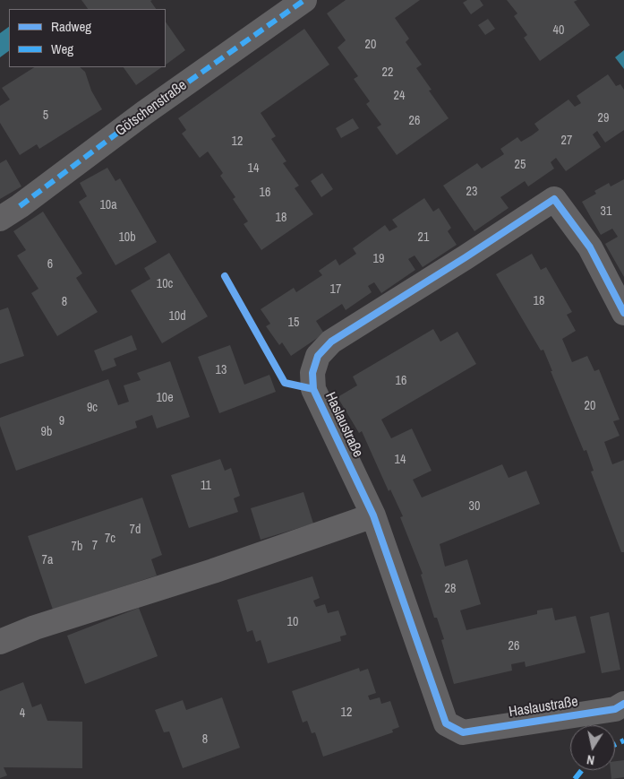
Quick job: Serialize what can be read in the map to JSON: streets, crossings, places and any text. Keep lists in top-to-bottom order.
{
  "streets": {
    "street": ["Götschenstraße", "Haslaustraße"]
  },
  "house_numbers": [
    "40",
    "20",
    "22",
    "24",
    "5",
    "29",
    "26",
    "27",
    "12",
    "25",
    "14",
    "23",
    "16",
    "10a",
    "31",
    "18",
    "10b",
    "21",
    "19",
    "6",
    "10c",
    "17",
    "18",
    "8",
    "10d",
    "15",
    "13",
    "16",
    "10e",
    "20",
    "9c",
    "9",
    "9b",
    "14",
    "11",
    "30",
    "7d",
    "7c",
    "7",
    "7b",
    "7a",
    "28",
    "10",
    "26",
    "12",
    "4",
    "8"
  ],
  "legend": ["Radweg", "Weg"],
  "north": "bottom"
}
